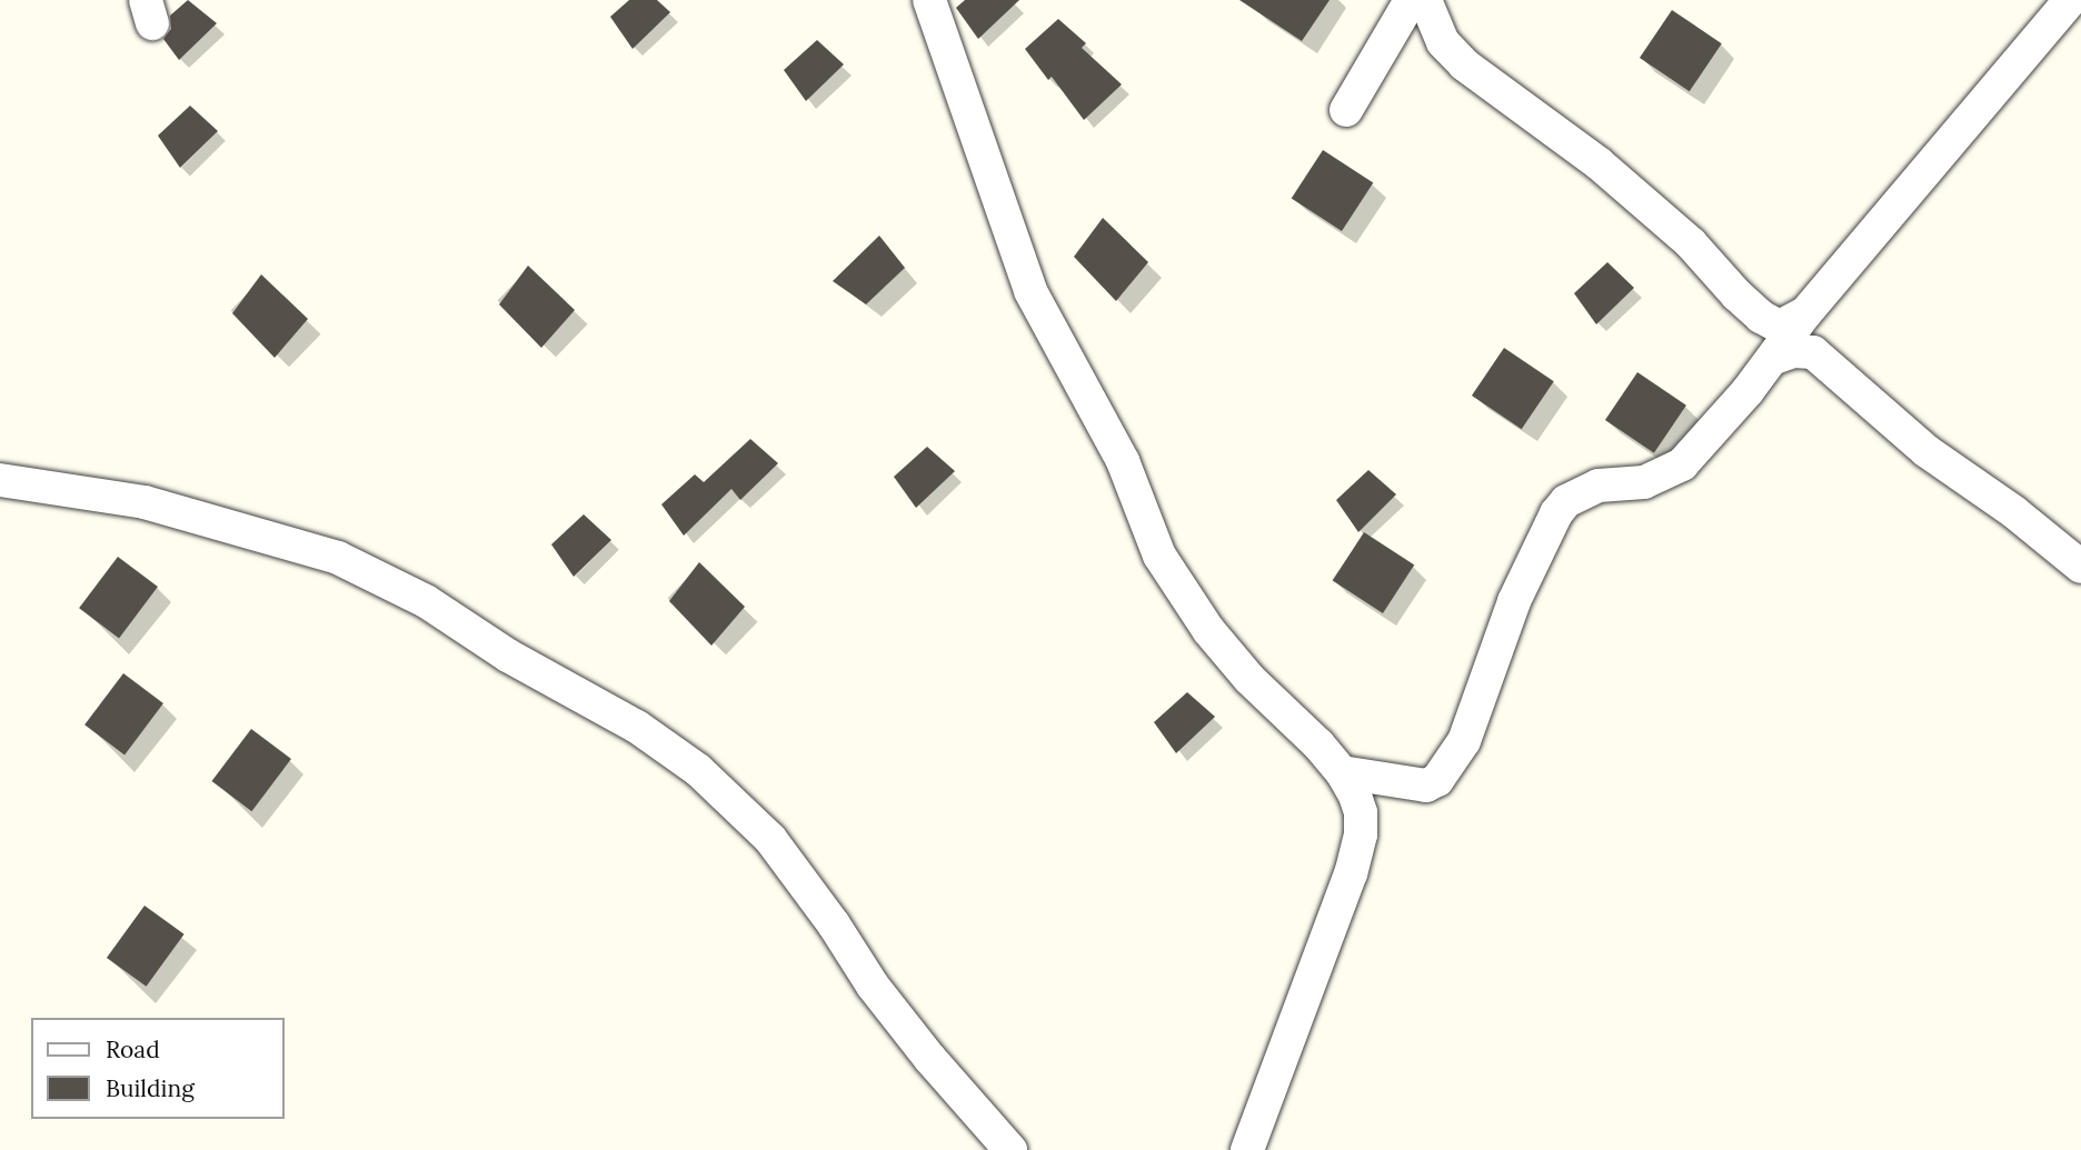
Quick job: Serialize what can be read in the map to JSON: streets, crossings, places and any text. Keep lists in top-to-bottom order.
{
  "legend": ["Road", "Building"]
}
